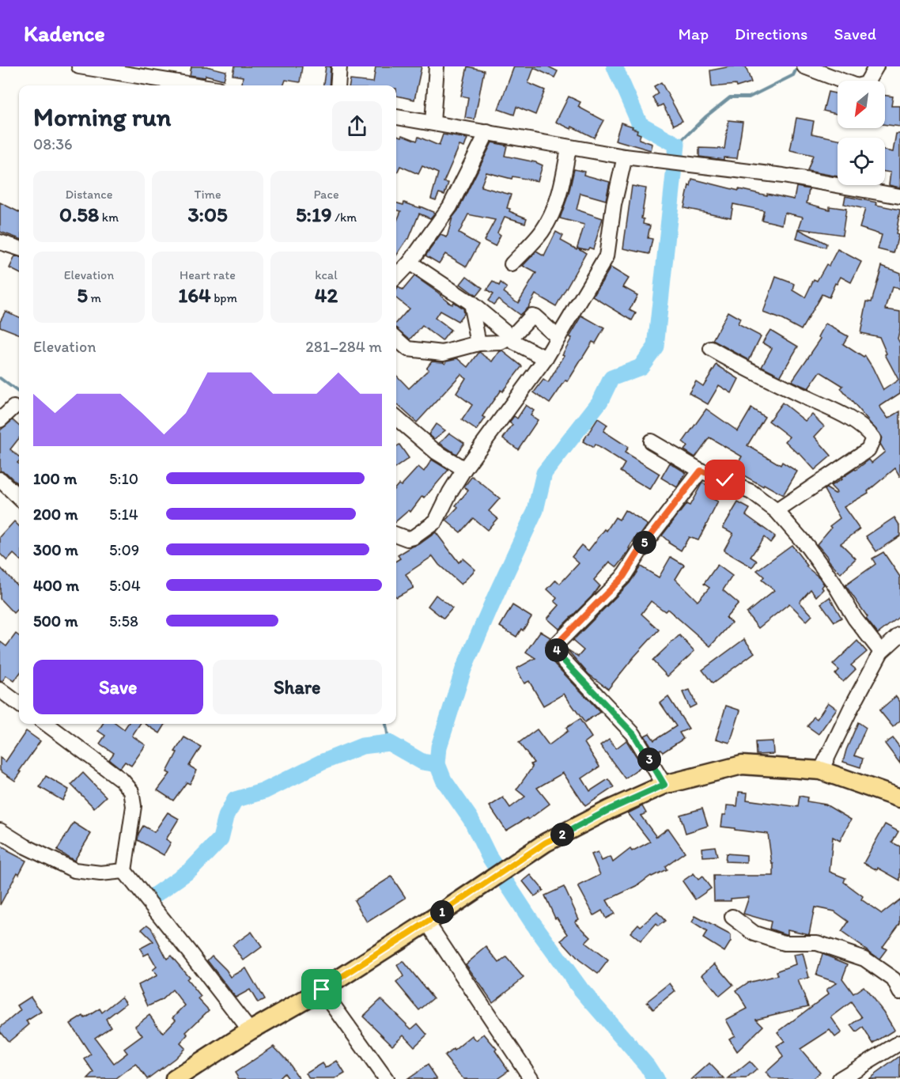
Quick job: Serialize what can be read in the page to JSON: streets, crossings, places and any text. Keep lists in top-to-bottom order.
{
  "north": "bottom left",
  "page": {
    "header": "Kadence",
    "nav": ["Map", "Directions", "Saved"],
    "heading": ["Morning run", "08:36"],
    "stats": [
      ["Distance", "0.58 km"],
      ["Time", "3:05"],
      ["Pace", "5:19 /km"],
      ["Elevation", "5 m"],
      ["Heart rate", "164 bpm"],
      ["kcal", "42"]
    ],
    "chart": ["Elevation", "281–284 m"],
    "list": [
      {
        "name": "100 m",
        "note": "5:10"
      },
      {
        "name": "200 m",
        "note": "5:14"
      },
      {
        "name": "300 m",
        "note": "5:09"
      },
      {
        "name": "400 m",
        "note": "5:04"
      },
      {
        "name": "500 m",
        "note": "5:58"
      }
    ],
    "pins": [
      "5",
      "4",
      "3",
      "2",
      "1"
    ],
    "buttons": ["Save", "Share"]
  }
}
